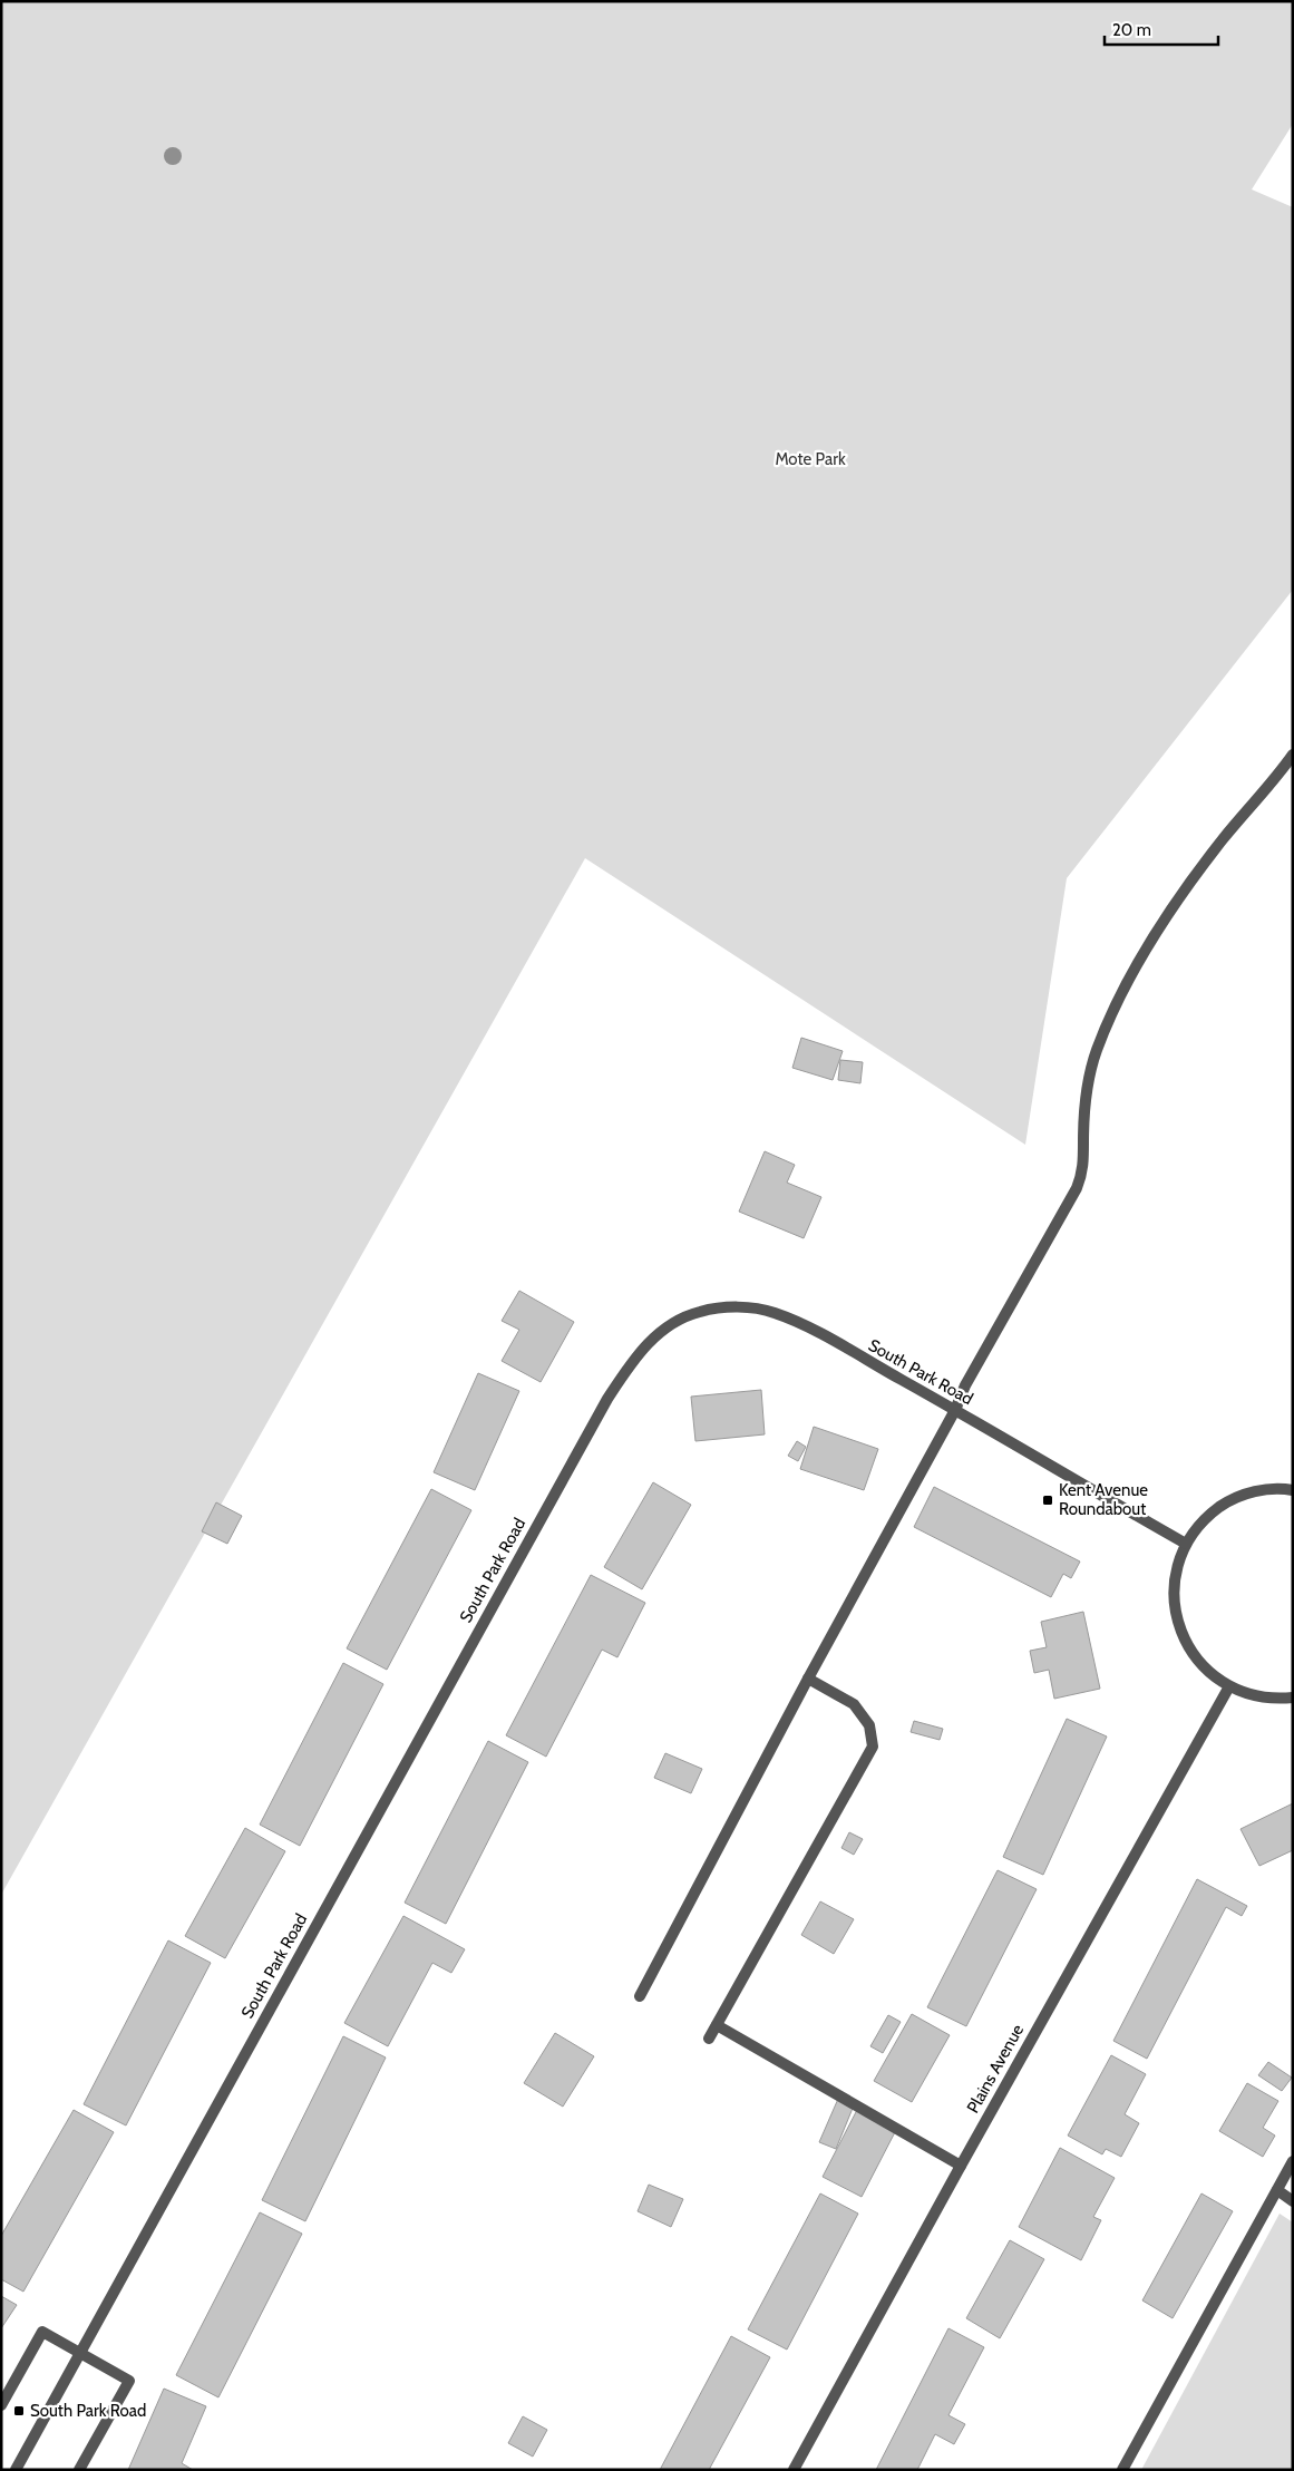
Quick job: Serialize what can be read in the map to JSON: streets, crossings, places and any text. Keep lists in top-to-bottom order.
{
  "streets": {
    "street": ["South Park Road", "Plains Avenue"]
  },
  "parks": ["Mote Park"],
  "places": {
    "transit": ["Kent Avenue Roundabout", "South Park Road"]
  },
  "scale_bar": "20 m"
}
